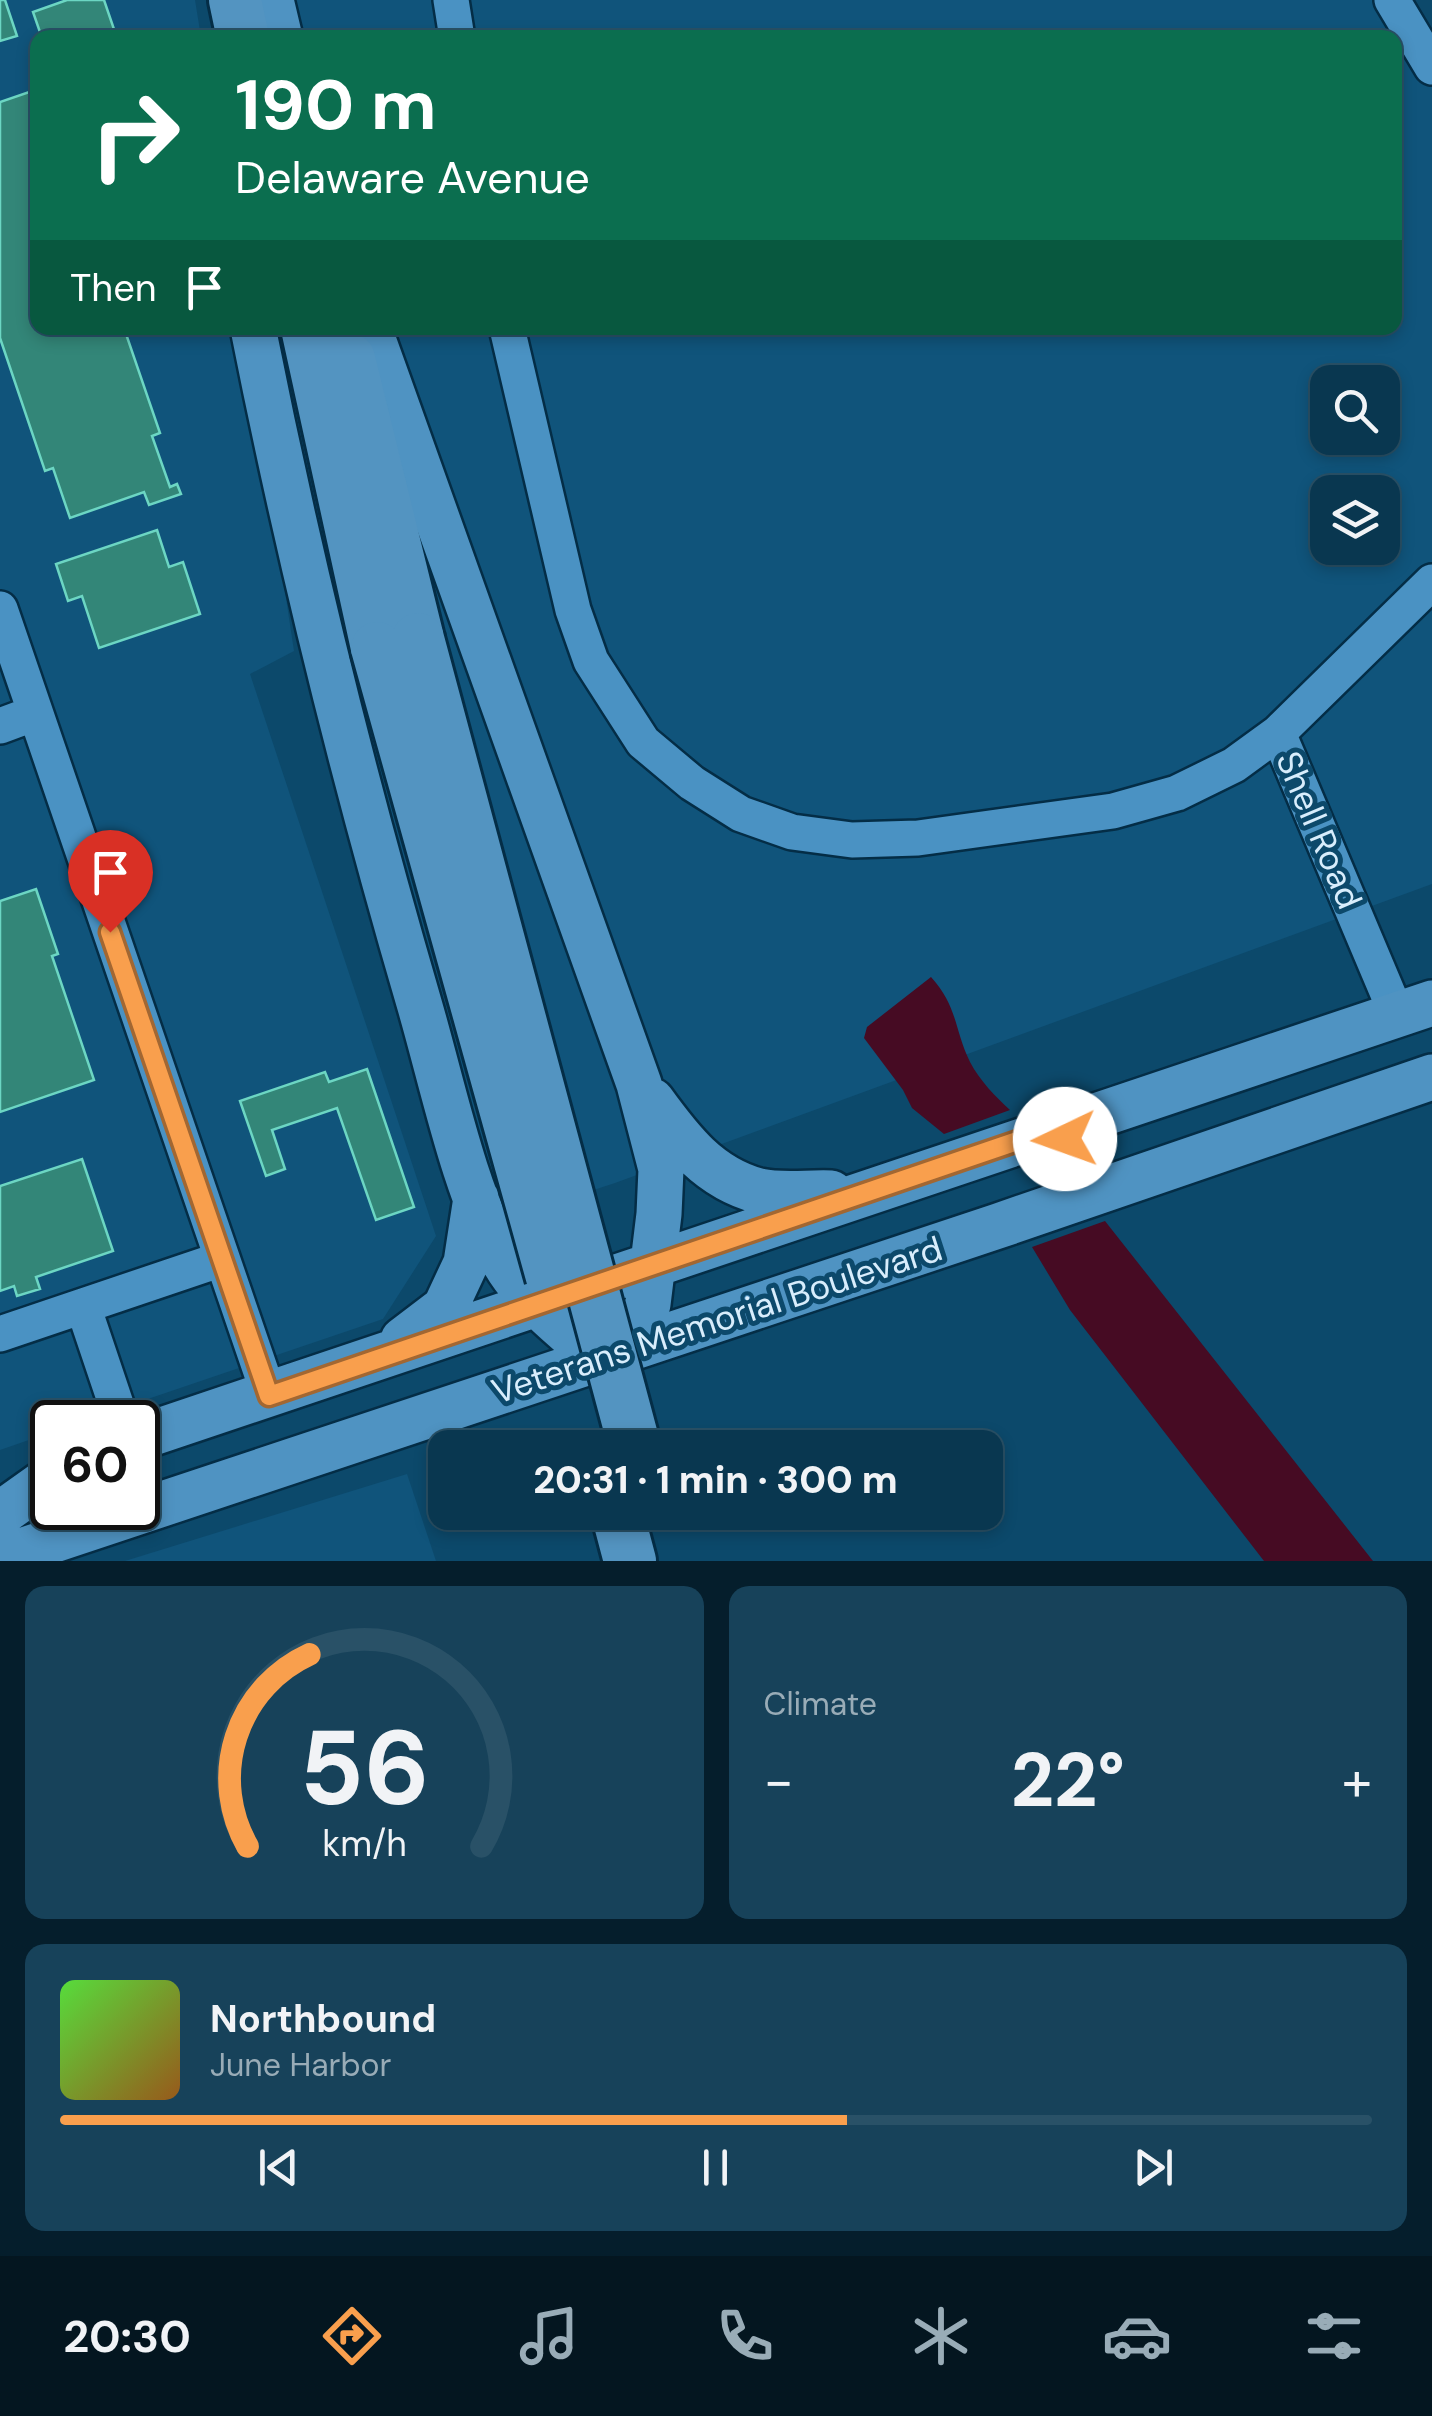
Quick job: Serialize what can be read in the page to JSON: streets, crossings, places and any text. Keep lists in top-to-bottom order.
{
  "streets": {
    "main road": ["Veterans Memorial Boulevard"],
    "street": ["Shell Road"]
  },
  "crossings": [
    ["Shell Road", "Veterans Memorial Boulevard"]
  ],
  "page": {
    "turn": ["190 m", "Delaware Avenue"],
    "then": "Then",
    "limit": "60",
    "trip": "20:31 · 1 min · 300 m",
    "tile": "Climate",
    "heat": ["−", "22°", "+"],
    "song": ["Northbound", "June Harbor"],
    "tabs": "20:30",
    "gauge": ["56", "km/h"]
  }
}
